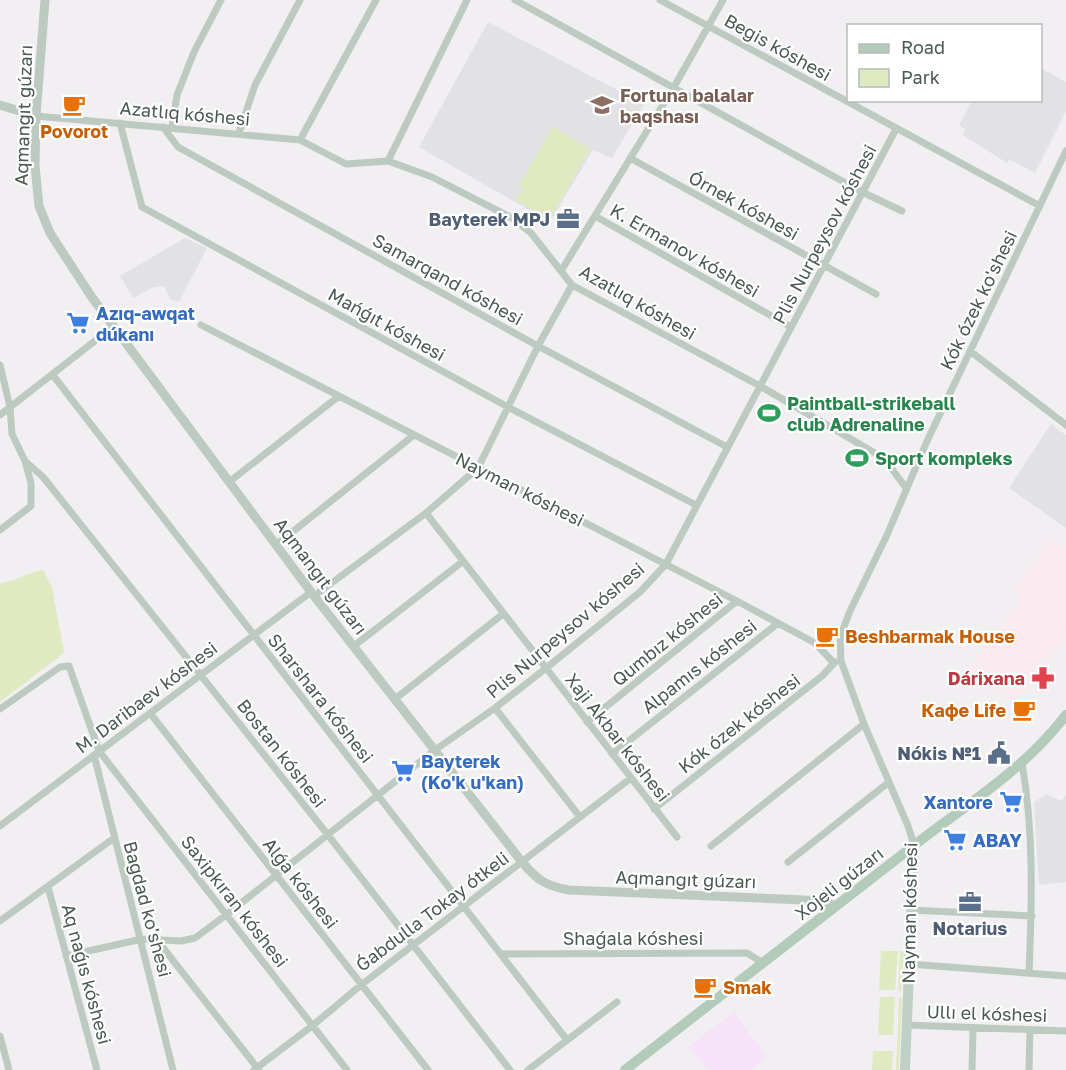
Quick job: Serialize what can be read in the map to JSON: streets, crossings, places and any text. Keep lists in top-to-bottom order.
{
  "streets": {
    "main road": ["Nayman kóshesi", "Xojeli gúzarı"],
    "street": [
      "Begis kóshesi",
      "Azatlıq kóshesi",
      "Aqmangıt gúzarı",
      "Órnek kóshesi",
      "Plis Nurpeysov kóshesi",
      "K. Ermanov kóshesi",
      "Samarqand kóshesi",
      "Kók ózek ko'shesi",
      "Mańǵıt kóshesi",
      "Qumbız kóshesi",
      "Alpamıs kóshesi",
      "M. Daribaev kóshesi",
      "Sharshara kóshesi",
      "Kók ózek kóshesi",
      "Xaji Akbar kóshesi",
      "Bostan kóshesi",
      "Alǵa kóshesi",
      "Saxipkıran kóshesi",
      "Bagdad ko'shesi",
      "Ǵabdulla Tokay ótkeli",
      "Shaǵala kóshesi",
      "Aq naǵıs kóshesi",
      "Ullı el kóshesi"
    ]
  },
  "crossings": [
    ["Begis kóshesi", "Plis Nurpeysov kóshesi"],
    ["Begis kóshesi", "Kók ózek ko'shesi"],
    ["Azatlıq kóshesi", "Aqmangıt gúzarı"],
    ["Azatlıq kóshesi", "Plis Nurpeysov kóshesi"],
    ["Azatlıq kóshesi", "Samarqand kóshesi"],
    ["Azatlıq kóshesi", "Kók ózek ko'shesi"],
    ["Azatlıq kóshesi", "Mańǵıt kóshesi"],
    ["Azatlıq kóshesi", "M. Daribaev kóshesi"],
    ["Aqmangıt gúzarı", "Plis Nurpeysov kóshesi"],
    ["Aqmangıt gúzarı", "M. Daribaev kóshesi"],
    ["Aqmangıt gúzarı", "Xojeli gúzarı"],
    ["Aqmangıt gúzarı", "Ǵabdulla Tokay ótkeli"],
    ["Órnek kóshesi", "Plis Nurpeysov kóshesi"],
    ["Plis Nurpeysov kóshesi", "K. Ermanov kóshesi"],
    ["Plis Nurpeysov kóshesi", "Samarqand kóshesi"],
    ["Plis Nurpeysov kóshesi", "Mańǵıt kóshesi"],
    ["Plis Nurpeysov kóshesi", "Nayman kóshesi"],
    ["Plis Nurpeysov kóshesi", "Sharshara kóshesi"],
    ["Plis Nurpeysov kóshesi", "Xaji Akbar kóshesi"],
    ["Plis Nurpeysov kóshesi", "Bostan kóshesi"],
    ["Plis Nurpeysov kóshesi", "Alǵa kóshesi"],
    ["Plis Nurpeysov kóshesi", "Saxipkıran kóshesi"],
    ["Plis Nurpeysov kóshesi", "Bagdad ko'shesi"],
    ["Plis Nurpeysov kóshesi", "Aq naǵıs kóshesi"],
    ["Samarqand kóshesi", "M. Daribaev kóshesi"],
    ["Kók ózek ko'shesi", "Nayman kóshesi"],
    ["Kók ózek ko'shesi", "Kók ózek kóshesi"],
    ["Mańǵıt kóshesi", "M. Daribaev kóshesi"],
    ["Nayman kóshesi", "Qumbız kóshesi"],
    ["Nayman kóshesi", "Alpamıs kóshesi"],
    ["Nayman kóshesi", "M. Daribaev kóshesi"],
    ["Nayman kóshesi", "Kók ózek kóshesi"],
    ["Nayman kóshesi", "Xojeli gúzarı"],
    ["Nayman kóshesi", "Ullı el kóshesi"],
    ["Qumbız kóshesi", "Xaji Akbar kóshesi"],
    ["Alpamıs kóshesi", "Xaji Akbar kóshesi"],
    ["M. Daribaev kóshesi", "Sharshara kóshesi"],
    ["M. Daribaev kóshesi", "Xaji Akbar kóshesi"],
    ["M. Daribaev kóshesi", "Bostan kóshesi"],
    ["M. Daribaev kóshesi", "Alǵa kóshesi"],
    ["M. Daribaev kóshesi", "Saxipkıran kóshesi"],
    ["M. Daribaev kóshesi", "Bagdad ko'shesi"],
    ["Sharshara kóshesi", "Ǵabdulla Tokay ótkeli"],
    ["Sharshara kóshesi", "Shaǵala kóshesi"],
    ["Kók ózek kóshesi", "Xaji Akbar kóshesi"],
    ["Xaji Akbar kóshesi", "Ǵabdulla Tokay ótkeli"],
    ["Bostan kóshesi", "Ǵabdulla Tokay ótkeli"],
    ["Alǵa kóshesi", "Ǵabdulla Tokay ótkeli"],
    ["Xojeli gúzarı", "Shaǵala kóshesi"],
    ["Saxipkıran kóshesi", "Bagdad ko'shesi"],
    ["Saxipkıran kóshesi", "Ǵabdulla Tokay ótkeli"]
  ],
  "places": {
    "cafe": [
      "Povorot",
      "Beshbarmak House",
      "Кафе Life",
      "Smak"
    ],
    "school or university": ["Fortuna balalar baqshası"],
    "office": ["Bayterek MPJ", "Notarius"],
    "supermarket": [
      "Azıq-awqat dúkanı",
      "Bayterek (Ko'k u'kan)",
      "Xantore",
      "ABAY"
    ],
    "sports": ["Paintball-strikeball club Adrenaline", "Sport kompleks"],
    "pharmacy": ["Dárixana"],
    "public building": ["Nókis №1"]
  },
  "legend": ["Road", "Park"]
}
